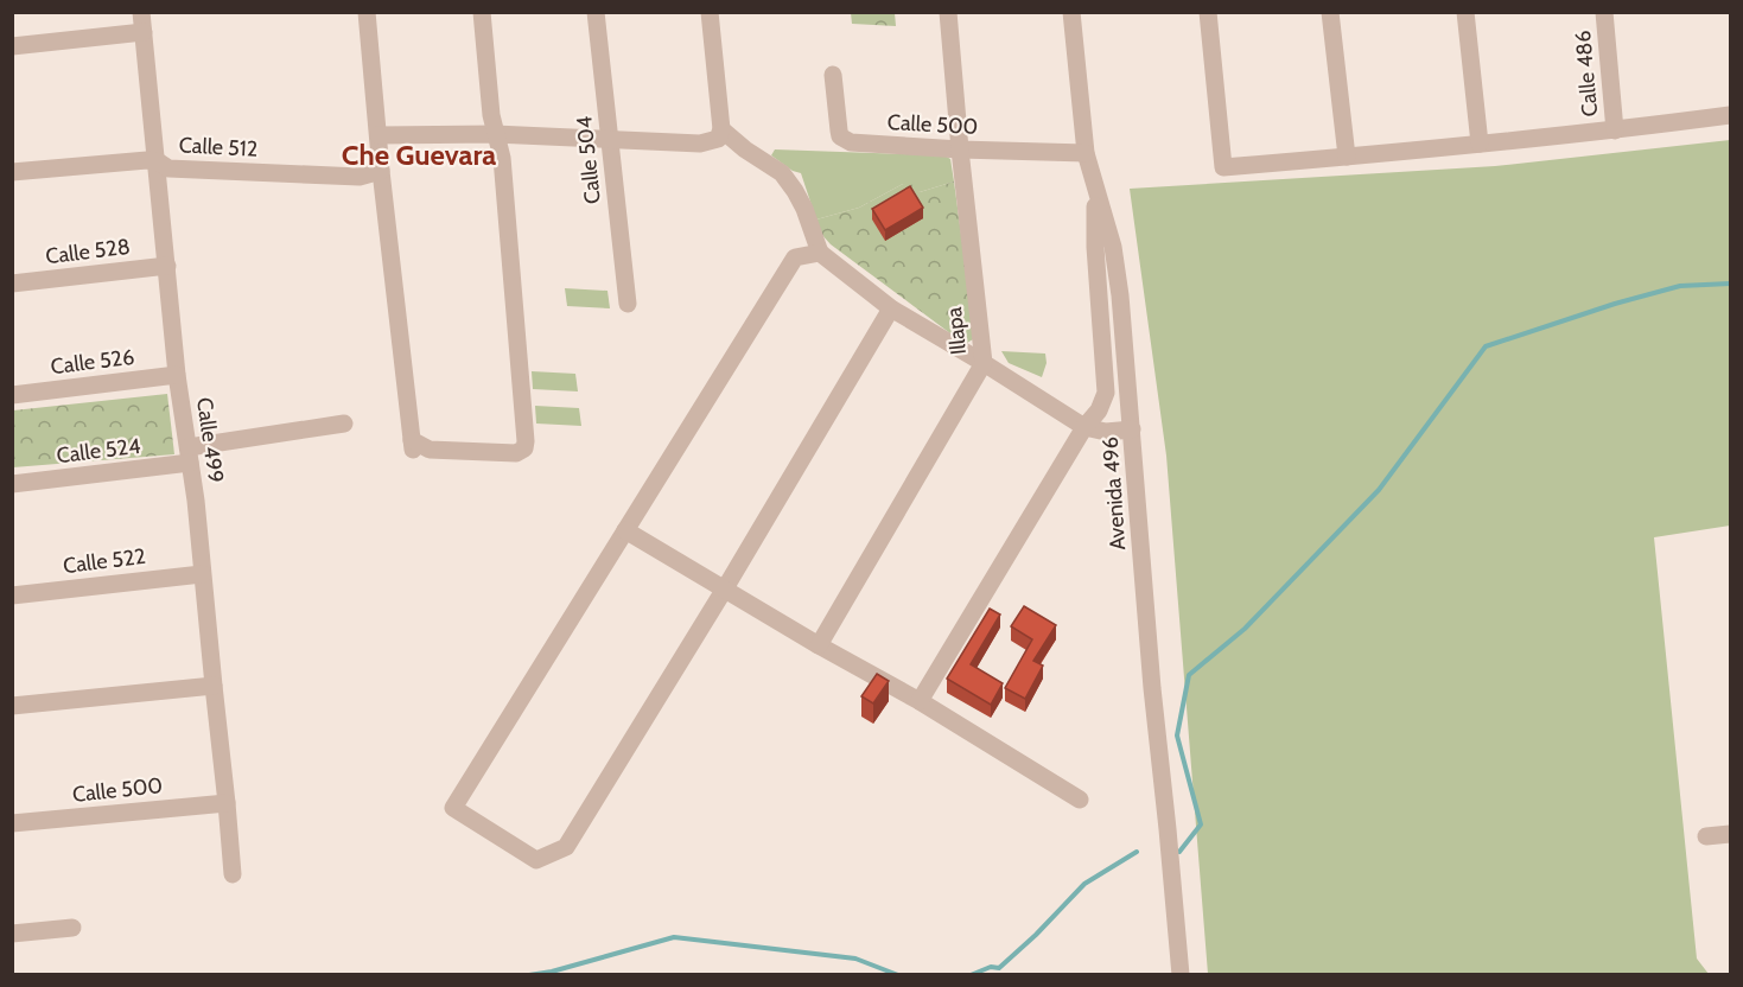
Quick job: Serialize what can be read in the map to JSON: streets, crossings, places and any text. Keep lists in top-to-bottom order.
{
  "streets": {
    "street": [
      "Calle 486",
      "Calle 500",
      "Calle 512",
      "Calle 504",
      "Calle 528",
      "Illapa",
      "Calle 526",
      "Calle 499",
      "Calle 524",
      "Avenida 496",
      "Calle 522"
    ]
  },
  "crossings": [
    ["Calle 500", "Illapa"],
    ["Calle 500", "Calle 499"],
    ["Calle 500", "Avenida 496"],
    ["Calle 512", "Calle 499"],
    ["Calle 528", "Calle 499"],
    ["Calle 526", "Calle 499"],
    ["Calle 499", "Calle 524"],
    ["Calle 499", "Calle 522"]
  ],
  "districts": ["Che Guevara"]
}
